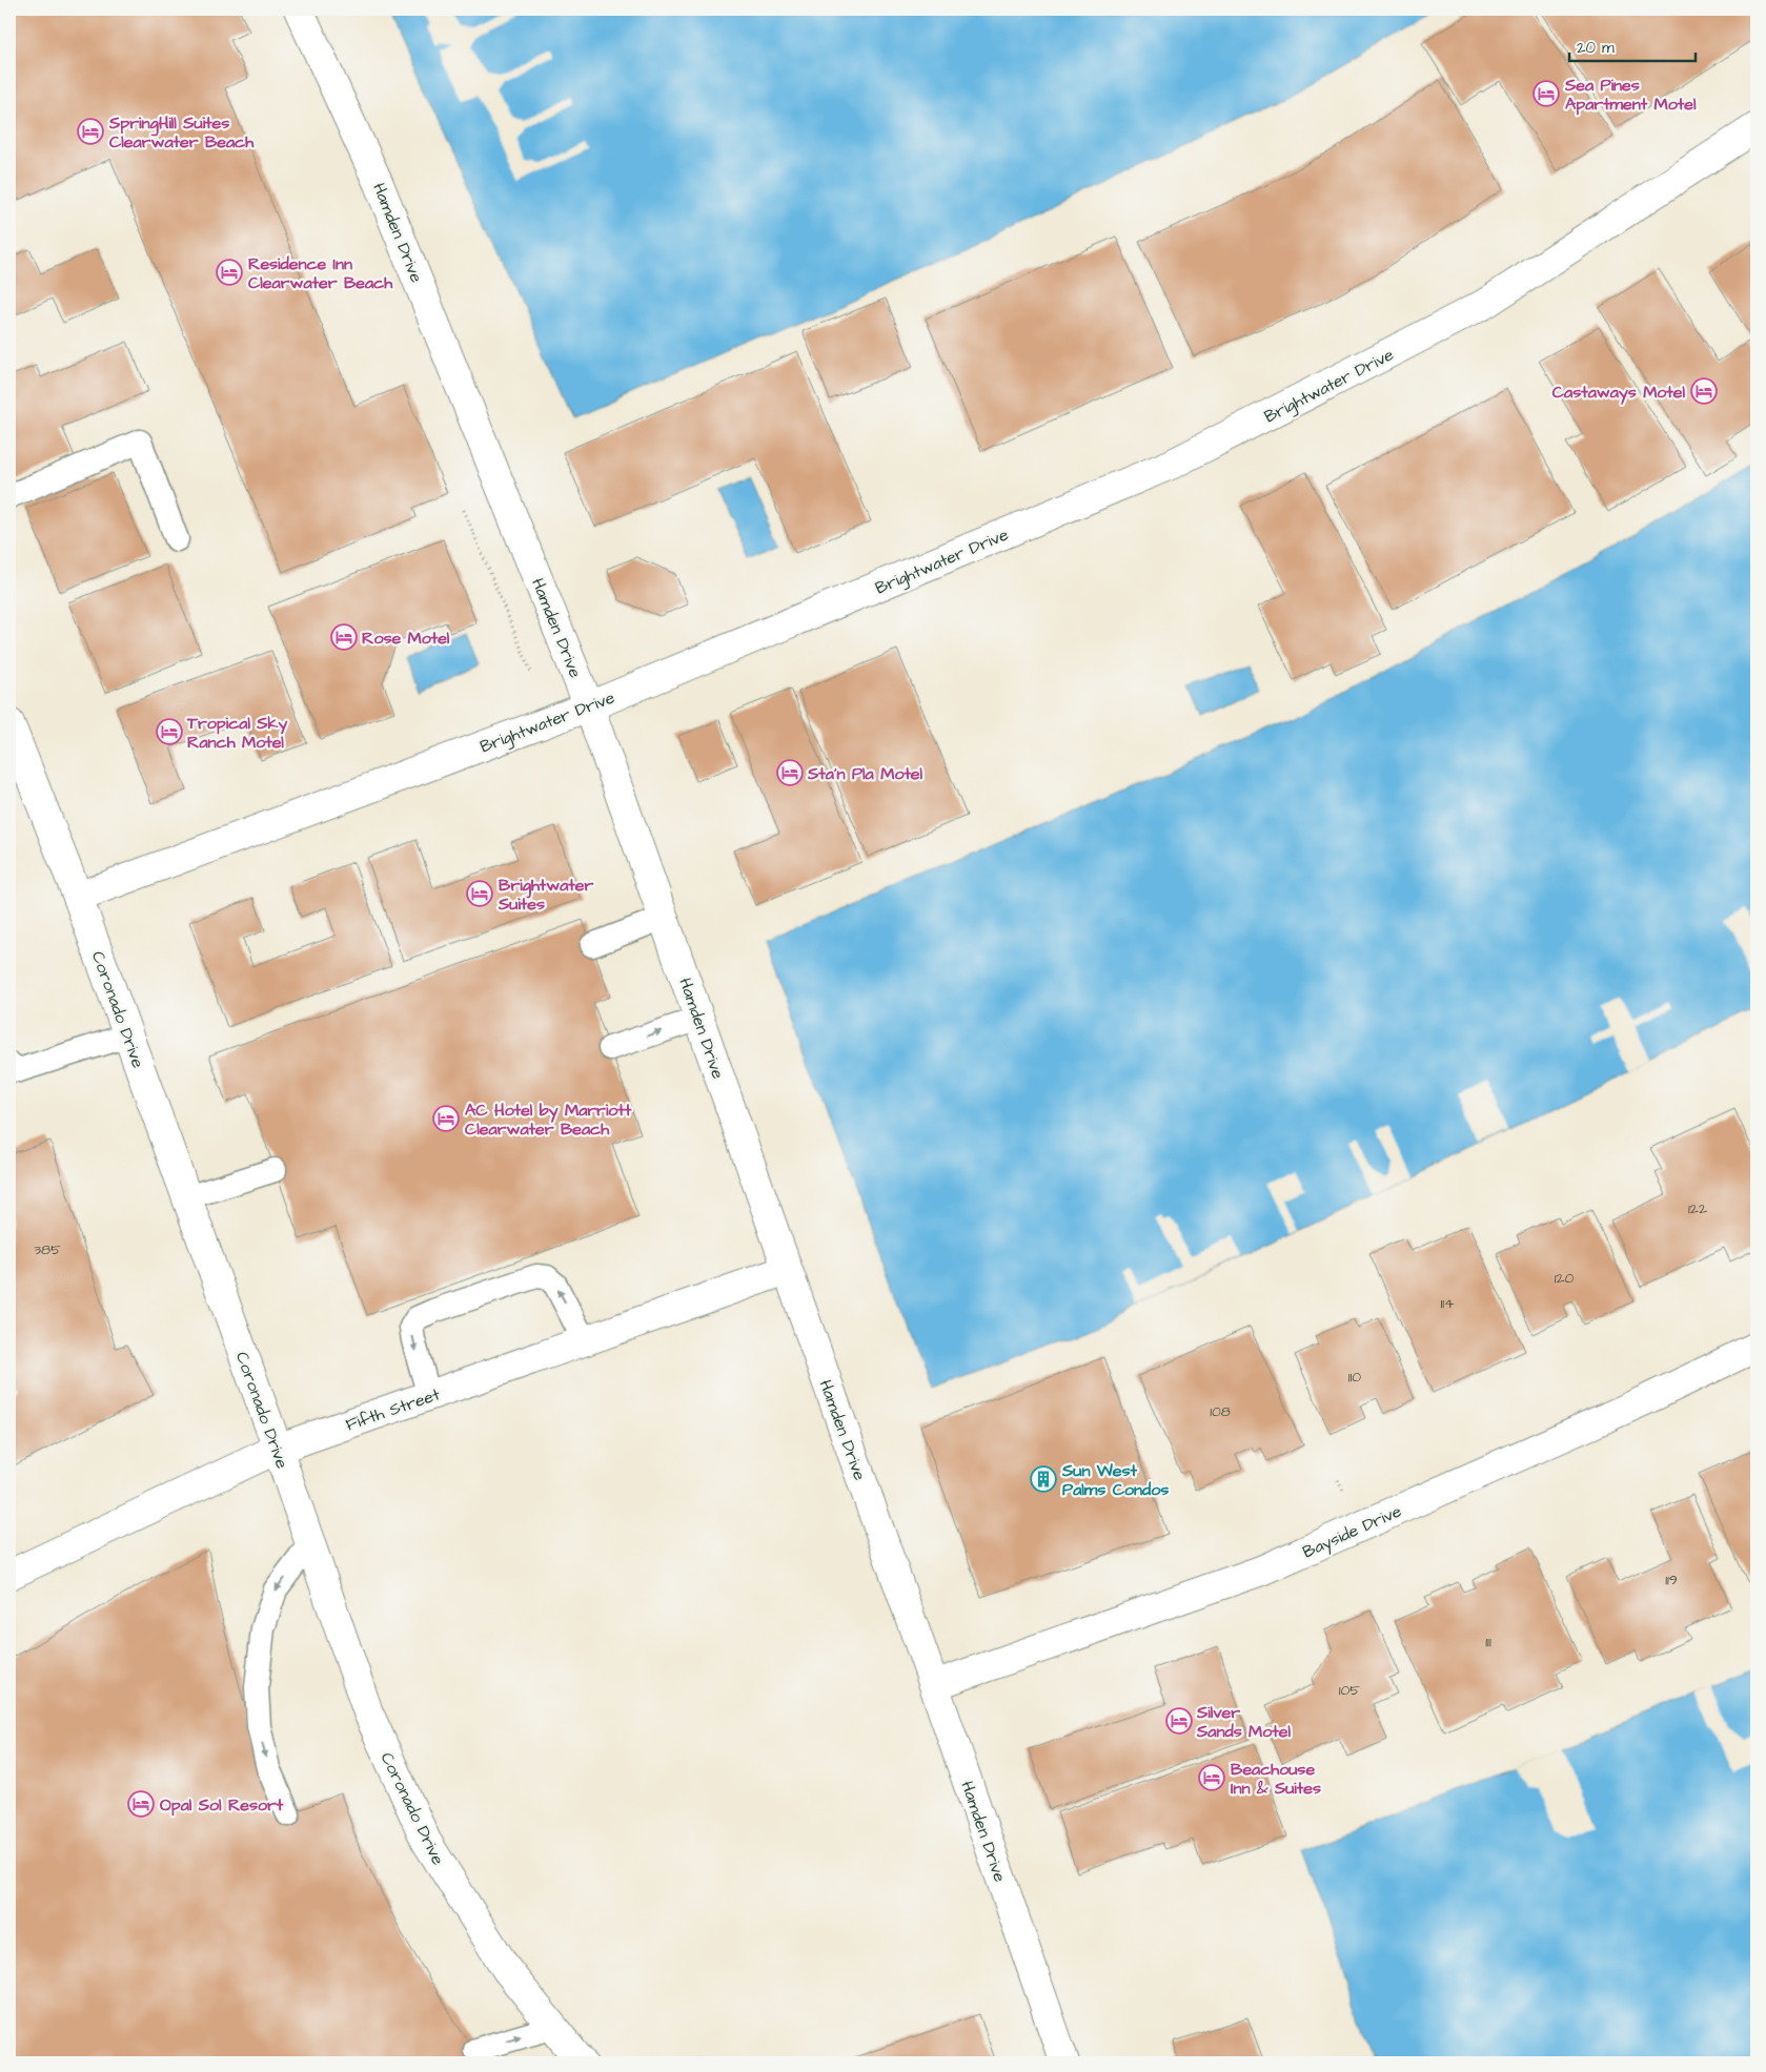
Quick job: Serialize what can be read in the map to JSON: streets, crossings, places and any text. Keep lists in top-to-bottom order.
{
  "streets": {
    "street": [
      "Hamden Drive",
      "Brightwater Drive",
      "Coronado Drive",
      "Fifth Street",
      "Bayside Drive"
    ]
  },
  "crossings": [
    ["Hamden Drive", "Brightwater Drive"],
    ["Hamden Drive", "Fifth Street"],
    ["Hamden Drive", "Bayside Drive"],
    ["Brightwater Drive", "Coronado Drive"],
    ["Coronado Drive", "Fifth Street"]
  ],
  "places": {
    "hotel": [
      "Sea Pines Apartment Motel",
      "SpringHill Suites Clearwater Beach",
      "Residence Inn Clearwater Beach",
      "Castaways Motel",
      "Rose Motel",
      "Tropical Sky Ranch Motel",
      "Sta'n Pla Motel",
      "Brightwater Suites",
      "AC Hotel by Marriott Clearwater Beach",
      "Silver Sands Motel",
      "Beachouse Inn & Suites",
      "Opal Sol Resort"
    ],
    "building": ["Sun West Palms Condos"]
  },
  "house_numbers": [
    "122",
    "385",
    "120",
    "114",
    "110",
    "108",
    "119",
    "111",
    "105"
  ],
  "scale_bar": "20 m"
}
